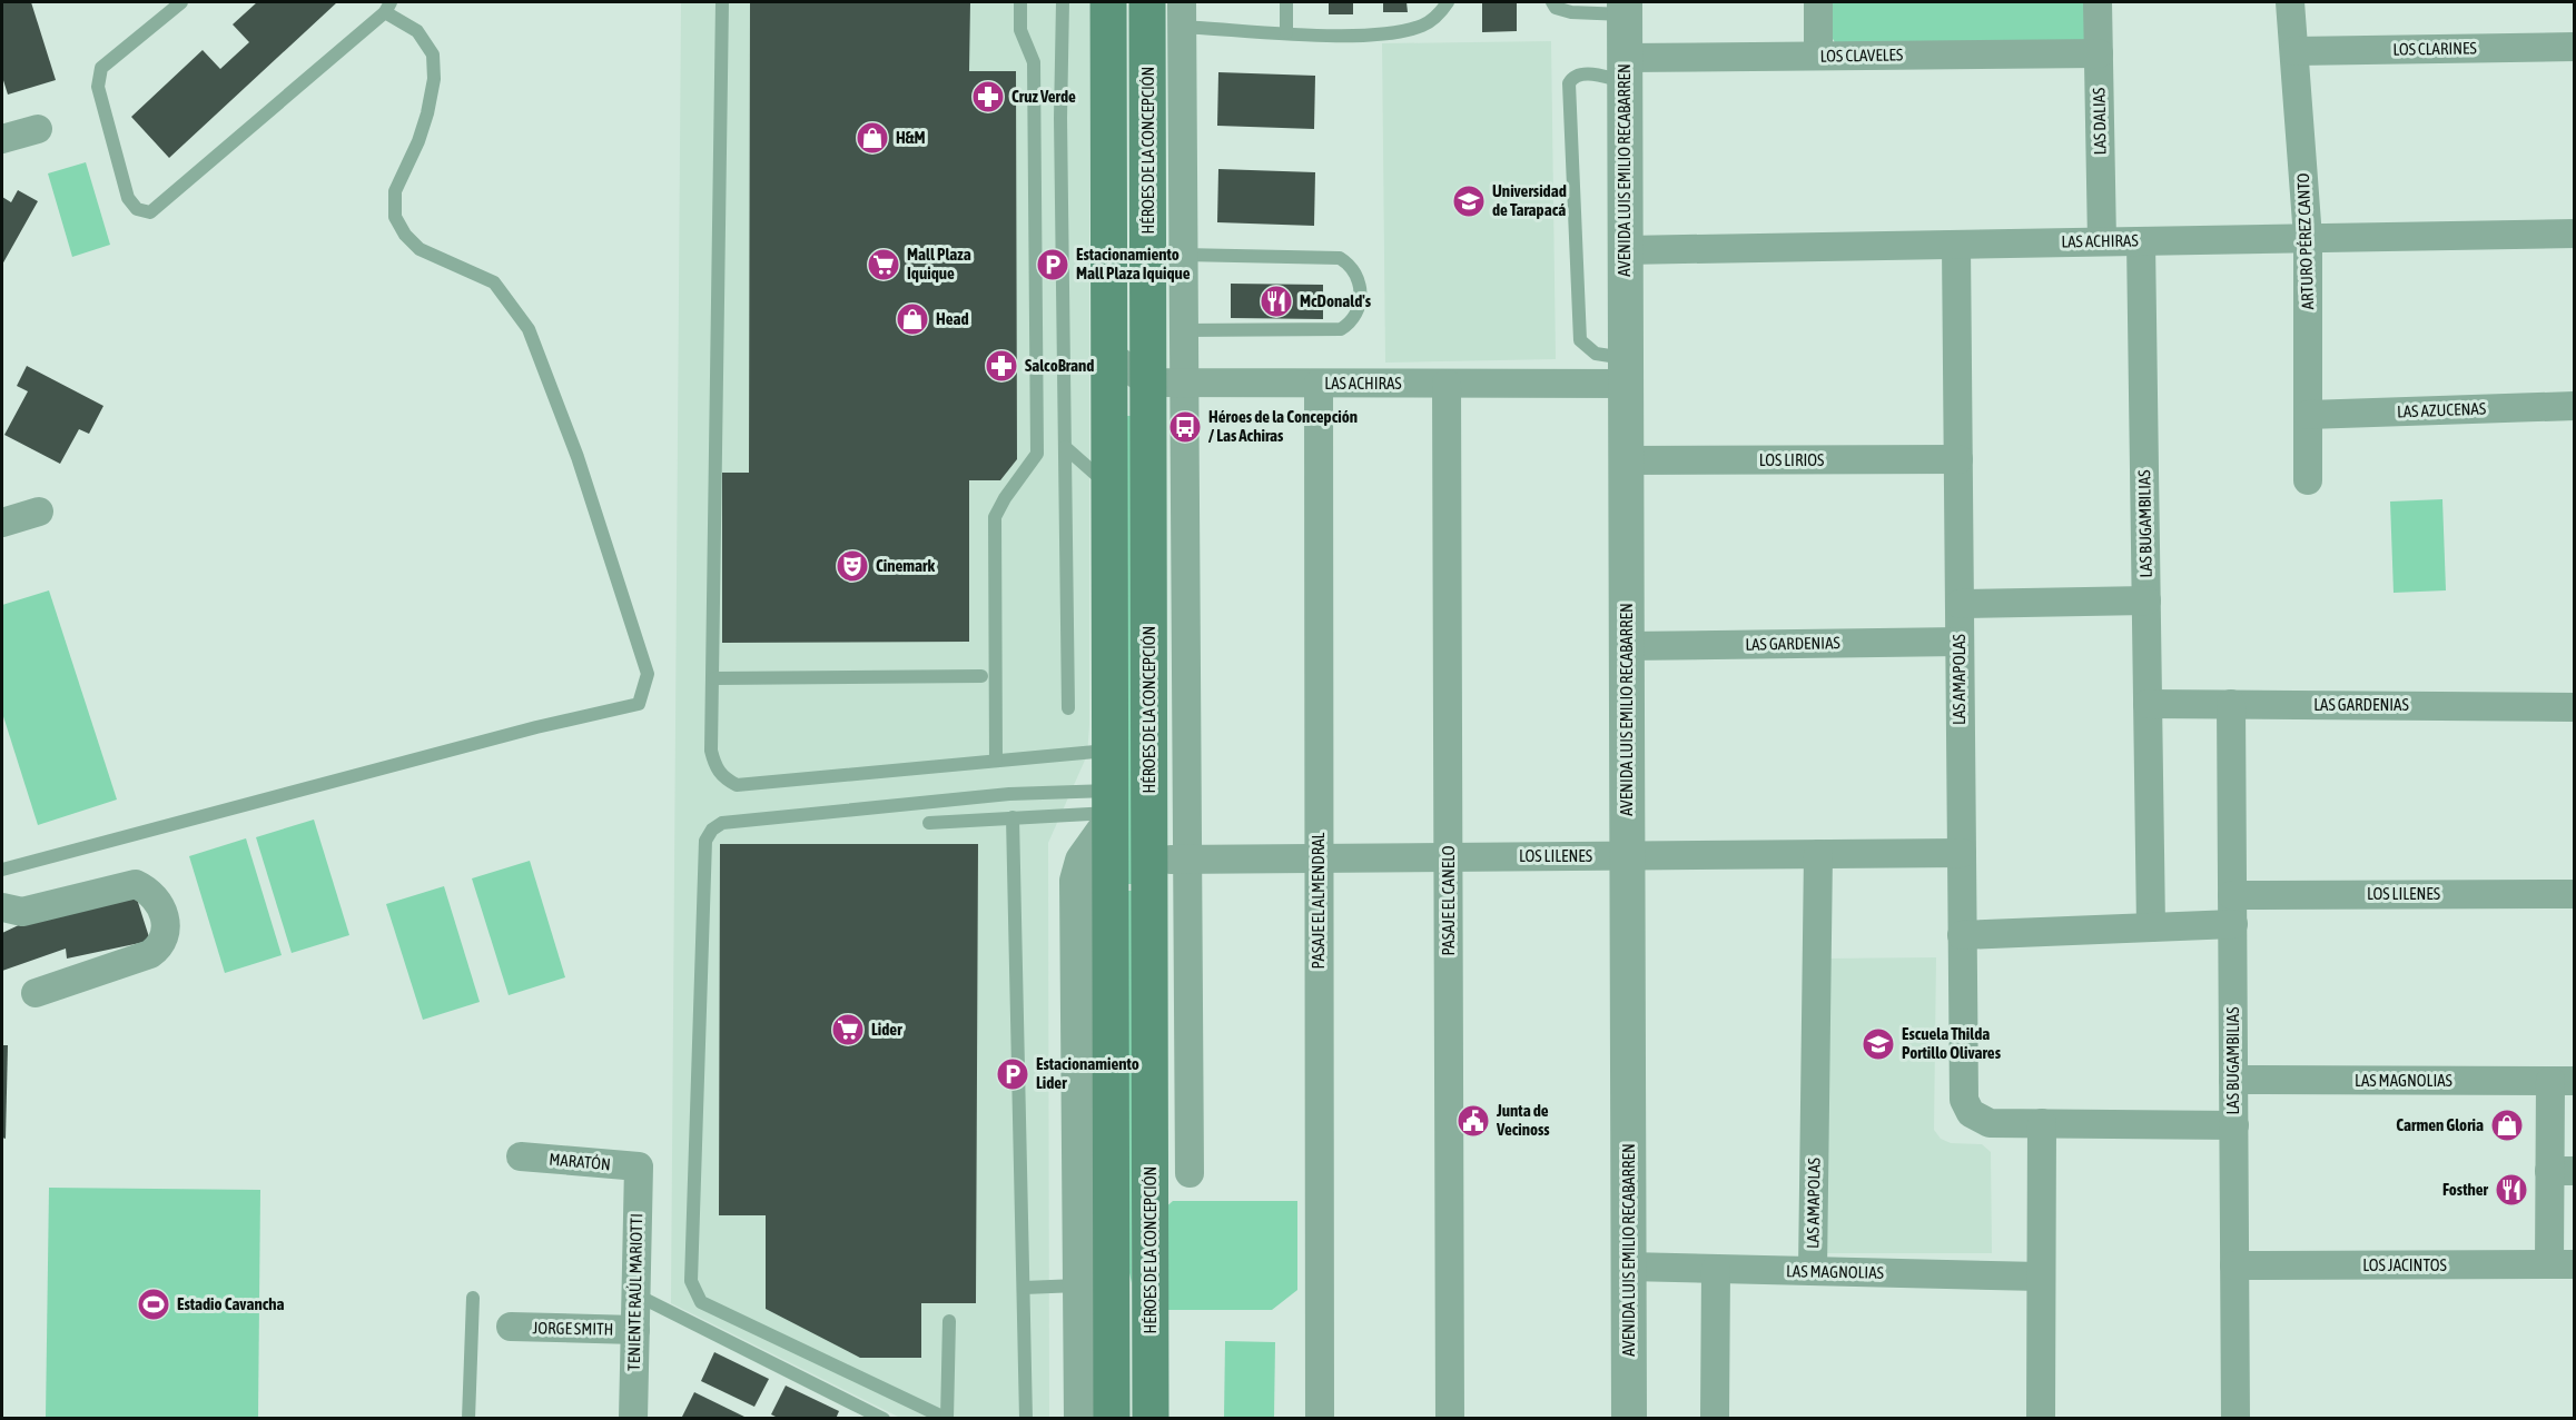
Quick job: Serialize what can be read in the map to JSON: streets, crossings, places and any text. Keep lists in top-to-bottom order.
{
  "streets": {
    "main road": ["HÉROES DE LA CONCEPCIÓN"],
    "street": [
      "LOS CLARINES",
      "LOS CLAVELES",
      "LAS DALIAS",
      "AVENIDA LUIS EMILIO RECABARREN",
      "LAS ACHIRAS",
      "ARTURO PÉREZ CANTO",
      "LAS AZUCENAS",
      "LOS LIRIOS",
      "LAS BUGAMBILIAS",
      "LAS GARDENIAS",
      "LAS AMAPOLAS",
      "LOS LILENES",
      "PASAJE EL ALMENDRAL",
      "PASAJE EL CANELO",
      "LAS MAGNOLIAS",
      "MARATÓN",
      "LOS JACINTOS",
      "TENIENTE RAÚL MARIOTTI",
      "JORGE SMITH"
    ]
  },
  "crossings": [
    ["LOS CLARINES", "ARTURO PÉREZ CANTO"],
    ["LOS CLAVELES", "LAS DALIAS"],
    ["LOS CLAVELES", "AVENIDA LUIS EMILIO RECABARREN"],
    ["LAS DALIAS", "LAS ACHIRAS"],
    ["HÉROES DE LA CONCEPCIÓN", "LAS ACHIRAS"],
    ["HÉROES DE LA CONCEPCIÓN", "LOS LILENES"],
    ["AVENIDA LUIS EMILIO RECABARREN", "LAS ACHIRAS"],
    ["AVENIDA LUIS EMILIO RECABARREN", "LOS LIRIOS"],
    ["AVENIDA LUIS EMILIO RECABARREN", "LAS GARDENIAS"],
    ["AVENIDA LUIS EMILIO RECABARREN", "LOS LILENES"],
    ["AVENIDA LUIS EMILIO RECABARREN", "LAS MAGNOLIAS"],
    ["LAS ACHIRAS", "ARTURO PÉREZ CANTO"],
    ["LAS ACHIRAS", "LAS BUGAMBILIAS"],
    ["LAS ACHIRAS", "LAS AMAPOLAS"],
    ["LAS ACHIRAS", "PASAJE EL ALMENDRAL"],
    ["LAS ACHIRAS", "PASAJE EL CANELO"],
    ["ARTURO PÉREZ CANTO", "LAS AZUCENAS"],
    ["LOS LIRIOS", "LAS AMAPOLAS"],
    ["LAS BUGAMBILIAS", "LAS GARDENIAS"],
    ["LAS BUGAMBILIAS", "LOS LILENES"],
    ["LAS BUGAMBILIAS", "LAS MAGNOLIAS"],
    ["LAS BUGAMBILIAS", "LOS JACINTOS"],
    ["LAS GARDENIAS", "LAS AMAPOLAS"],
    ["LAS AMAPOLAS", "LOS LILENES"],
    ["LAS AMAPOLAS", "LAS MAGNOLIAS"],
    ["LOS LILENES", "PASAJE EL ALMENDRAL"],
    ["LOS LILENES", "PASAJE EL CANELO"],
    ["MARATÓN", "TENIENTE RAÚL MARIOTTI"],
    ["TENIENTE RAÚL MARIOTTI", "JORGE SMITH"]
  ],
  "places": {
    "pharmacy": ["Cruz Verde", "SalcoBrand"],
    "shop": ["H&M", "Head", "Carmen Gloria"],
    "school or university": ["Universidad de Tarapacá", "Escuela Thilda Portillo Olivares"],
    "supermarket": ["Mall Plaza Iquique", "Lider"],
    "parking": ["Estacionamiento Mall Plaza Iquique", "Estacionamiento Lider"],
    "restaurant": ["McDonald's", "Fosther"],
    "bus stop": ["Héroes de la Concepción / Las Achiras"],
    "theatre": ["Cinemark"],
    "public building": ["Junta de Vecinoss"],
    "sports": ["Estadio Cavancha"]
  }
}
